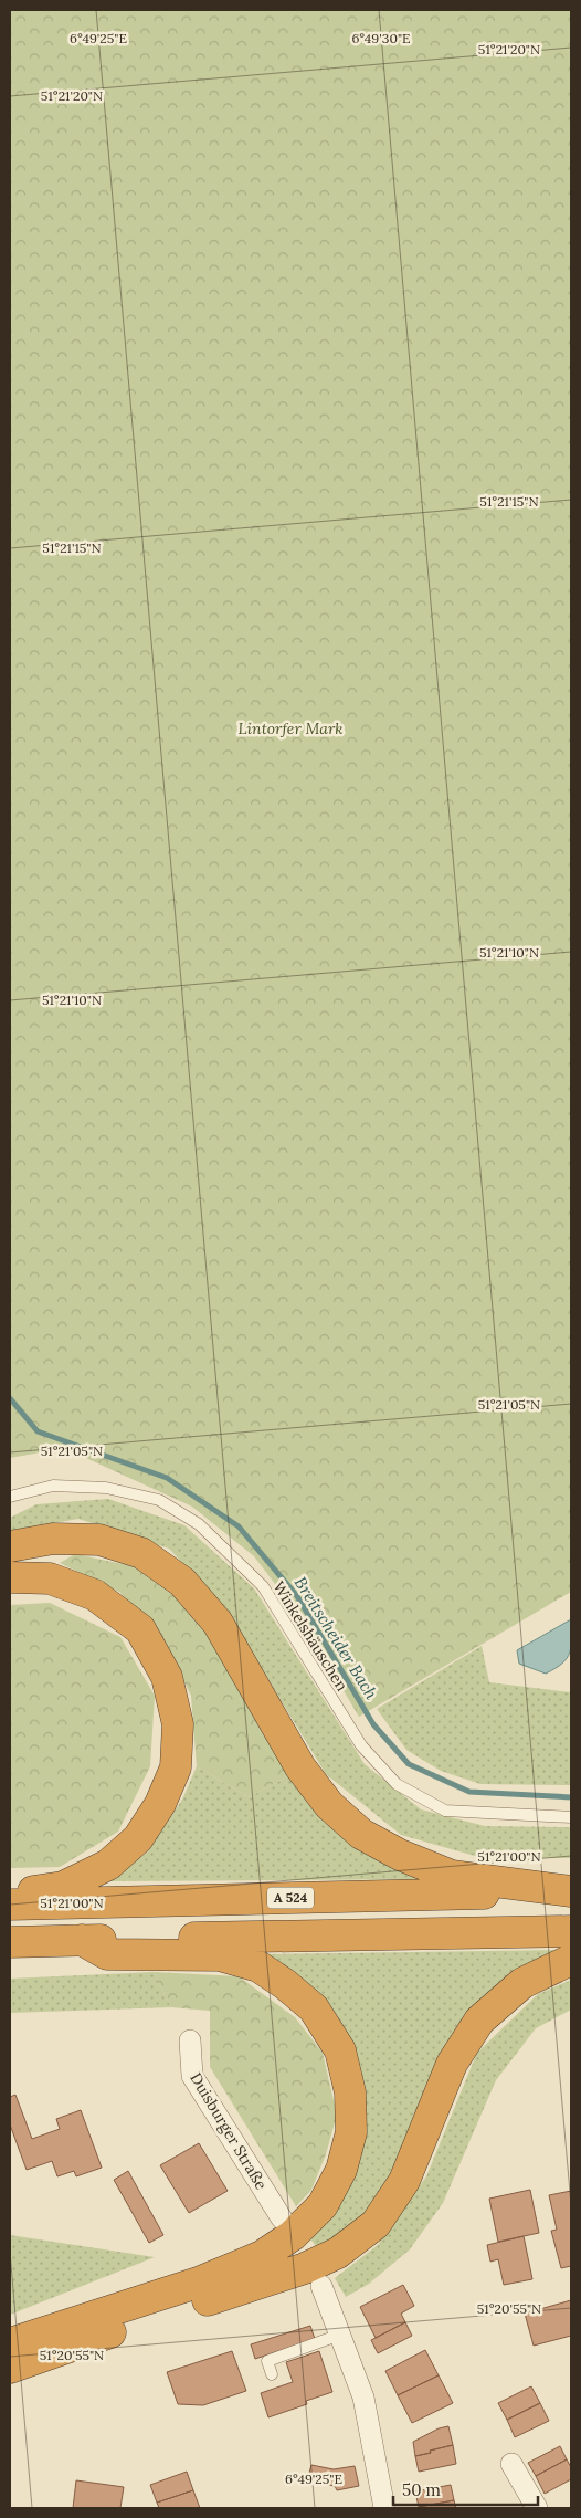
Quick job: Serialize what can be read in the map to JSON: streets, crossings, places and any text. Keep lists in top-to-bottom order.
{
  "streets": {
    "highway": ["A 524"],
    "street": ["Duisburger Straße"],
    "lane": ["Winkelshäuschen"]
  },
  "water": ["Breitscheider Bach"],
  "parks": ["Lintorfer Mark"],
  "scale_bar": "50 m",
  "coordinates": [
    "6°49'25\"E",
    "6°49'30\"E",
    "51°21'20\"N",
    "51°21'15\"N",
    "51°21'10\"N",
    "51°21'05\"N",
    "51°21'00\"N",
    "51°20'55\"N"
  ]
}
